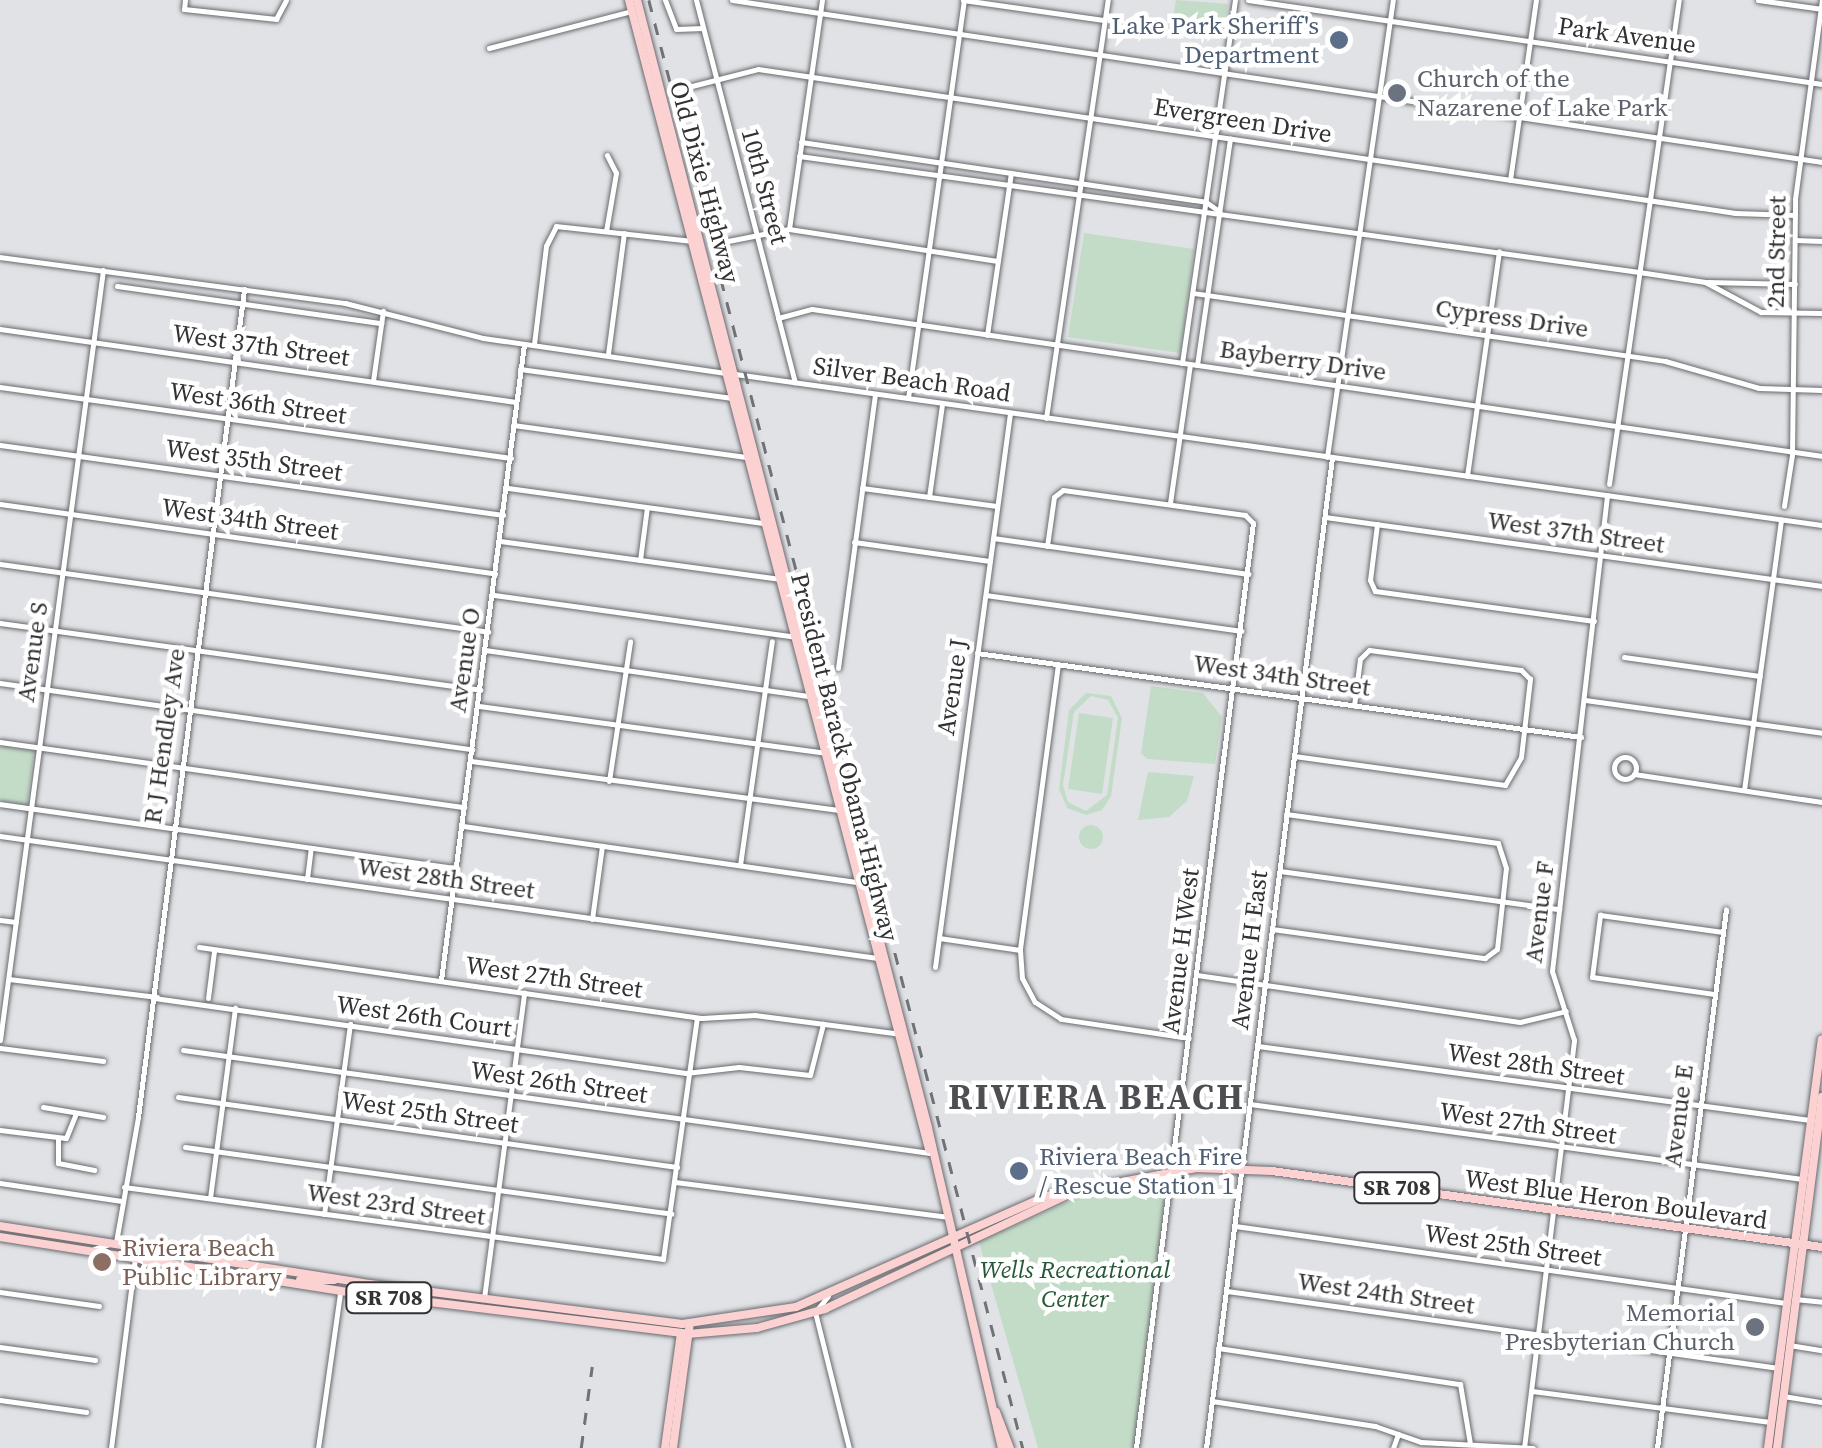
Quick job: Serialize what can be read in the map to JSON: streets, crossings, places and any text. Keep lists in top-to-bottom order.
{
  "streets": {
    "main road": [
      "Old Dixie Highway",
      "President Barack Obama Highway",
      "SR 708",
      "West Blue Heron Boulevard"
    ],
    "street": [
      "Park Avenue",
      "Evergreen Drive",
      "10th Street",
      "2nd Street",
      "Cypress Drive",
      "West 37th Street",
      "Bayberry Drive",
      "Silver Beach Road",
      "West 36th Street",
      "West 35th Street",
      "West 34th Street",
      "Avenue S",
      "Avenue O",
      "Avenue J",
      "R J Hendley Ave",
      "West 28th Street",
      "Avenue F",
      "Avenue H East",
      "Avenue H West",
      "West 27th Street",
      "West 26th Court",
      "West 26th Street",
      "West 25th Street",
      "Avenue E",
      "West 23rd Street",
      "West 24th Street"
    ]
  },
  "crossings": [
    ["Park Avenue", "2nd Street"],
    ["Park Avenue", "Avenue H East"],
    ["Evergreen Drive", "10th Street"],
    ["Evergreen Drive", "2nd Street"],
    ["Evergreen Drive", "Avenue H East"],
    ["Old Dixie Highway", "Silver Beach Road"],
    ["Old Dixie Highway", "President Barack Obama Highway"],
    ["10th Street", "Bayberry Drive"],
    ["10th Street", "Silver Beach Road"],
    ["2nd Street", "Cypress Drive"],
    ["2nd Street", "Bayberry Drive"],
    ["Cypress Drive", "Avenue H East"],
    ["West 37th Street", "Avenue S"],
    ["West 37th Street", "Avenue O"],
    ["West 37th Street", "R J Hendley Ave"],
    ["West 37th Street", "Avenue F"],
    ["West 37th Street", "Avenue H East"],
    ["Bayberry Drive", "Avenue H East"],
    ["Silver Beach Road", "Avenue S"],
    ["Silver Beach Road", "Avenue O"],
    ["Silver Beach Road", "Avenue J"],
    ["Silver Beach Road", "R J Hendley Ave"],
    ["Silver Beach Road", "President Barack Obama Highway"],
    ["Silver Beach Road", "Avenue F"],
    ["Silver Beach Road", "Avenue H East"],
    ["West 36th Street", "Avenue S"],
    ["West 36th Street", "Avenue O"],
    ["West 36th Street", "R J Hendley Ave"],
    ["West 35th Street", "Avenue S"],
    ["West 35th Street", "Avenue O"],
    ["West 35th Street", "R J Hendley Ave"],
    ["West 34th Street", "Avenue S"],
    ["West 34th Street", "Avenue O"],
    ["West 34th Street", "Avenue J"],
    ["West 34th Street", "R J Hendley Ave"],
    ["West 34th Street", "Avenue F"],
    ["West 34th Street", "Avenue H East"],
    ["West 34th Street", "Avenue H West"],
    ["Avenue S", "West 28th Street"],
    ["Avenue S", "West 26th Court"],
    ["Avenue O", "West 28th Street"],
    ["Avenue O", "West 27th Street"],
    ["R J Hendley Ave", "West 28th Street"],
    ["R J Hendley Ave", "West 26th Court"],
    ["R J Hendley Ave", "West Blue Heron Boulevard"],
    ["R J Hendley Ave", "West 23rd Street"],
    ["President Barack Obama Highway", "West 28th Street"],
    ["President Barack Obama Highway", "West 27th Street"],
    ["President Barack Obama Highway", "West 26th Street"],
    ["President Barack Obama Highway", "West Blue Heron Boulevard"],
    ["West 28th Street", "Avenue F"],
    ["West 28th Street", "Avenue H East"],
    ["West 28th Street", "Avenue E"],
    ["Avenue F", "West 27th Street"],
    ["Avenue F", "West 25th Street"],
    ["Avenue F", "West Blue Heron Boulevard"],
    ["Avenue F", "West 24th Street"],
    ["Avenue H East", "West 27th Street"],
    ["Avenue H East", "West 25th Street"],
    ["Avenue H East", "West Blue Heron Boulevard"],
    ["Avenue H East", "West 24th Street"],
    ["Avenue H West", "West Blue Heron Boulevard"],
    ["West 27th Street", "West 26th Court"],
    ["West 27th Street", "Avenue E"],
    ["West 25th Street", "Avenue E"],
    ["Avenue E", "West Blue Heron Boulevard"],
    ["Avenue E", "West 24th Street"]
  ],
  "districts": ["RIVIERA BEACH"],
  "parks": ["Wells Recreational Center"],
  "places": [
    "Lake Park Sheriff's Department",
    "Church of the Nazarene of Lake Park",
    "Riviera Beach Fire / Rescue Station 1",
    "Riviera Beach Public Library",
    "Memorial Presbyterian Church"
  ]
}
